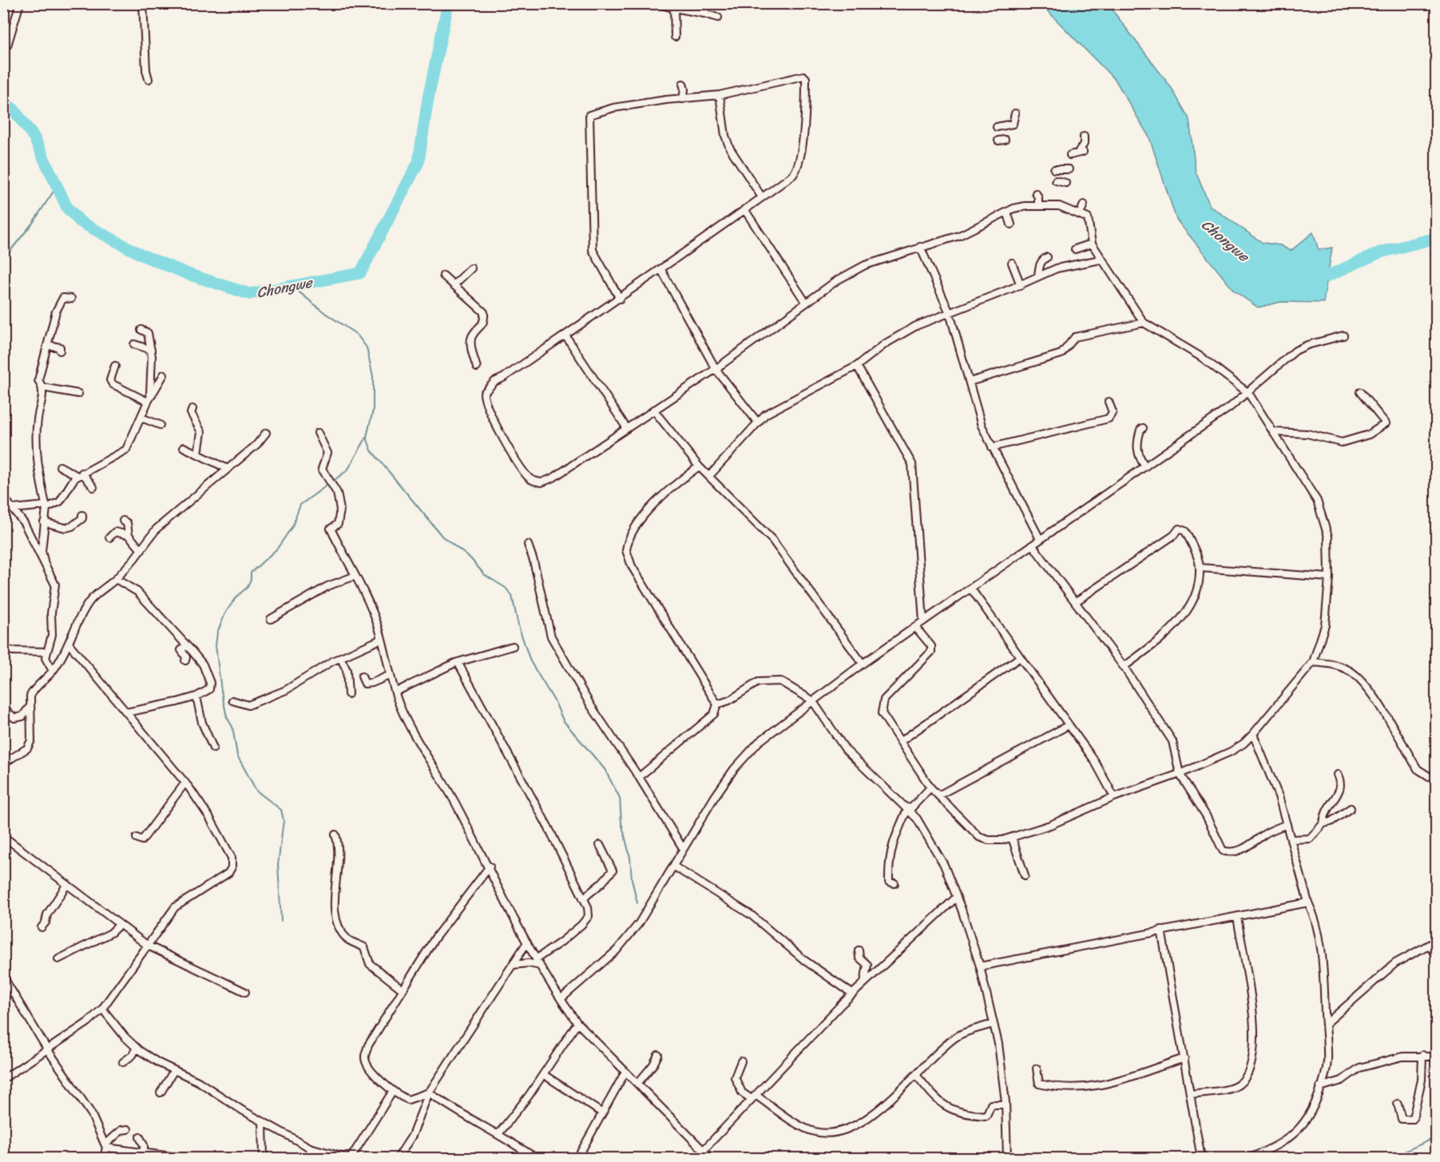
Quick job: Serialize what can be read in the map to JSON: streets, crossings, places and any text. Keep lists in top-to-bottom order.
{
  "water": ["Chongwe"]
}
